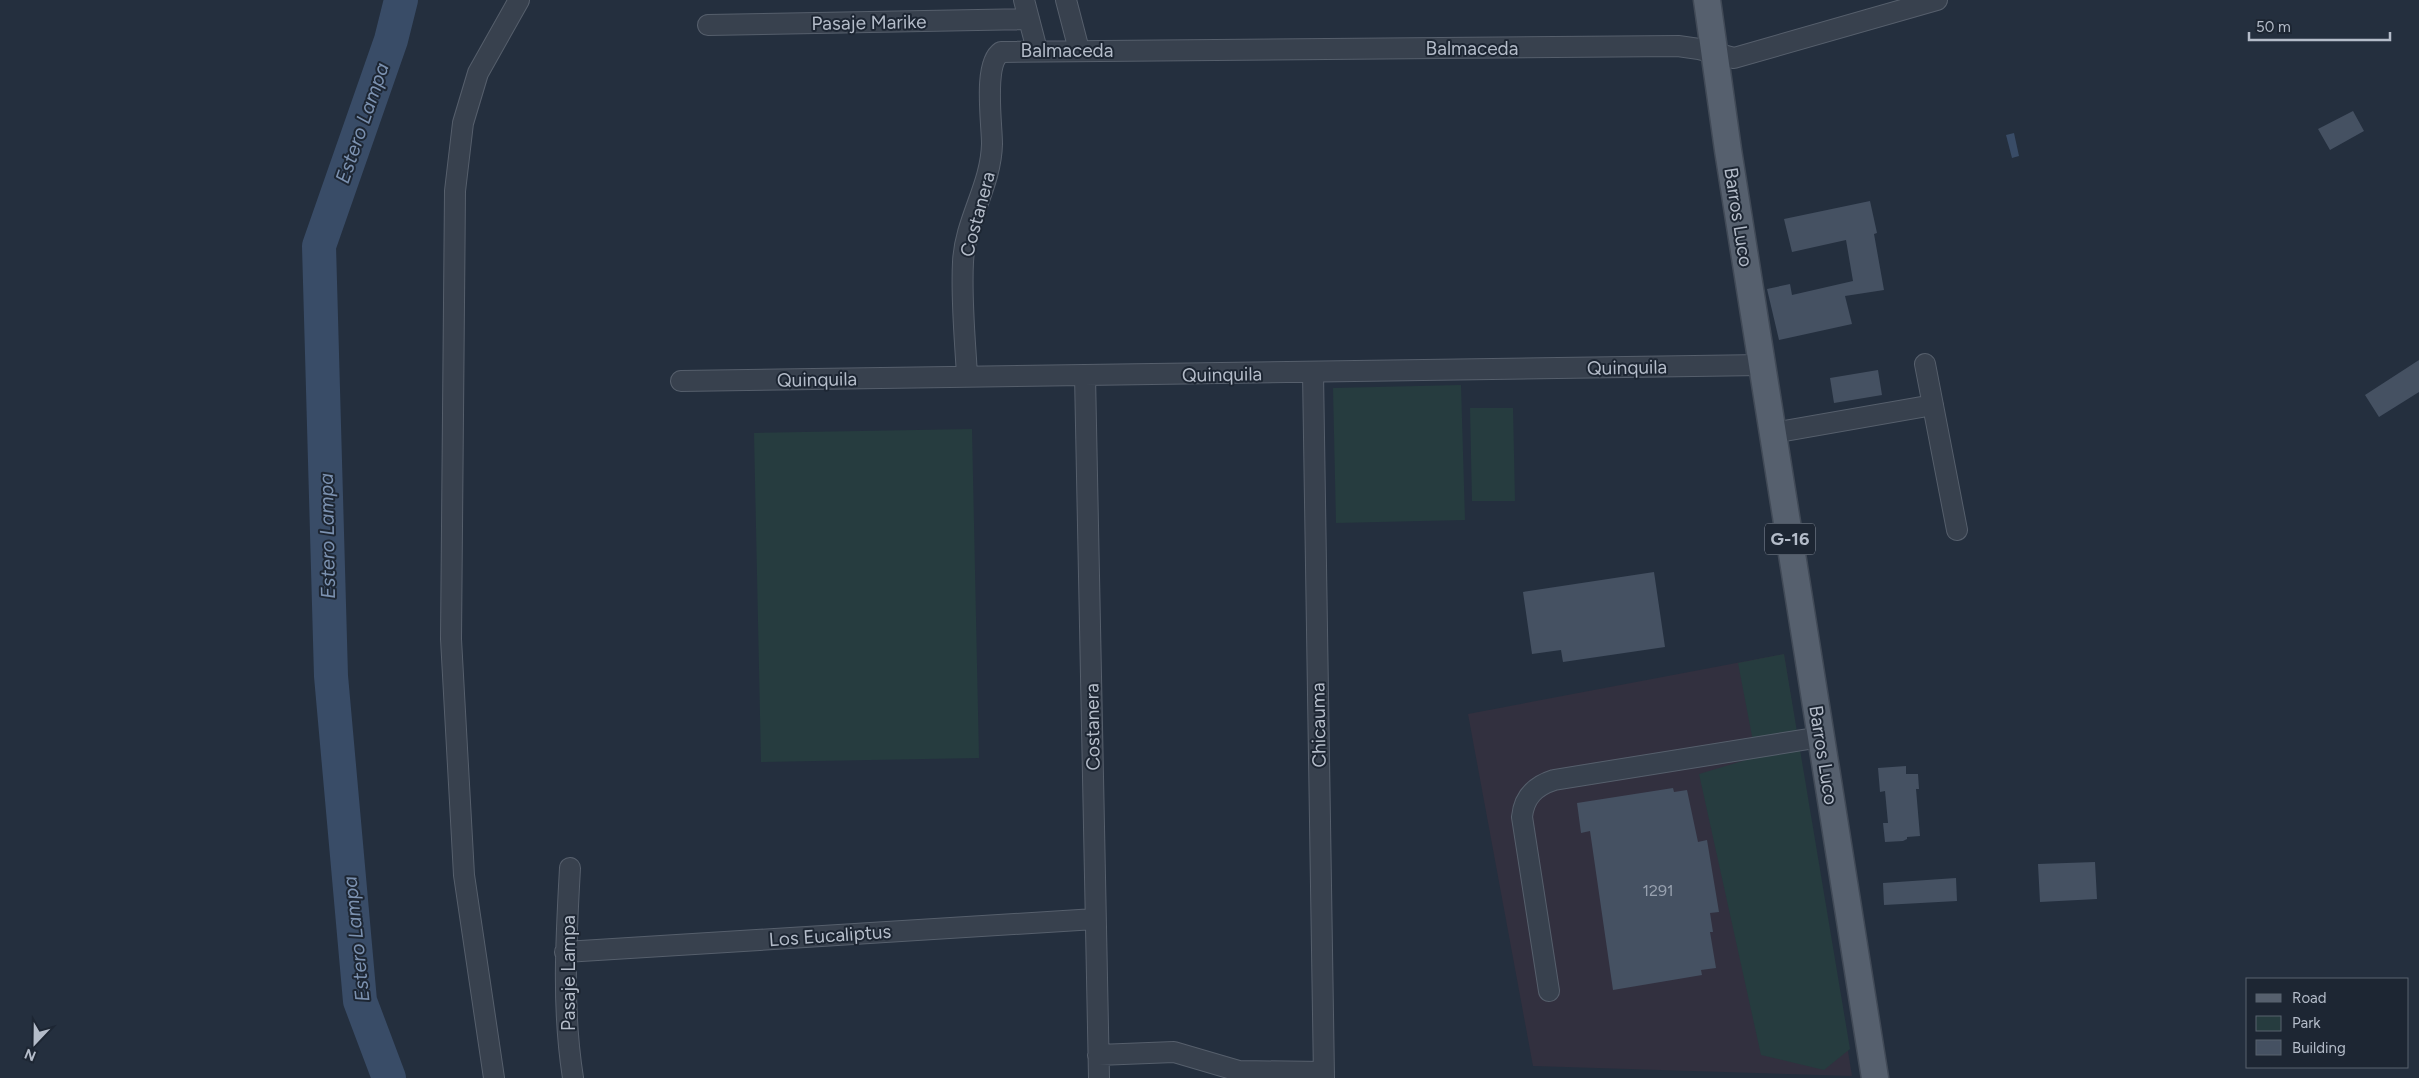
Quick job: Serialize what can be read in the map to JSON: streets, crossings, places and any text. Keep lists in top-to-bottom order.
{
  "streets": {
    "main road": ["Barros Luco", "G-16"],
    "street": [
      "Pasaje Marike",
      "Balmaceda",
      "Costanera",
      "Quinquila",
      "Chicauma",
      "Los Eucaliptus",
      "Pasaje Lampa"
    ]
  },
  "crossings": [
    ["Balmaceda", "Costanera"],
    ["Balmaceda", "Barros Luco"],
    ["Costanera", "Quinquila"],
    ["Costanera", "Los Eucaliptus"],
    ["Barros Luco", "Quinquila"],
    ["Quinquila", "Chicauma"],
    ["Los Eucaliptus", "Pasaje Lampa"]
  ],
  "water": ["Estero Lampa"],
  "house_numbers": ["1291"],
  "legend": ["Road", "Park", "Building"],
  "scale_bar": "50 m",
  "north": "bottom"
}
